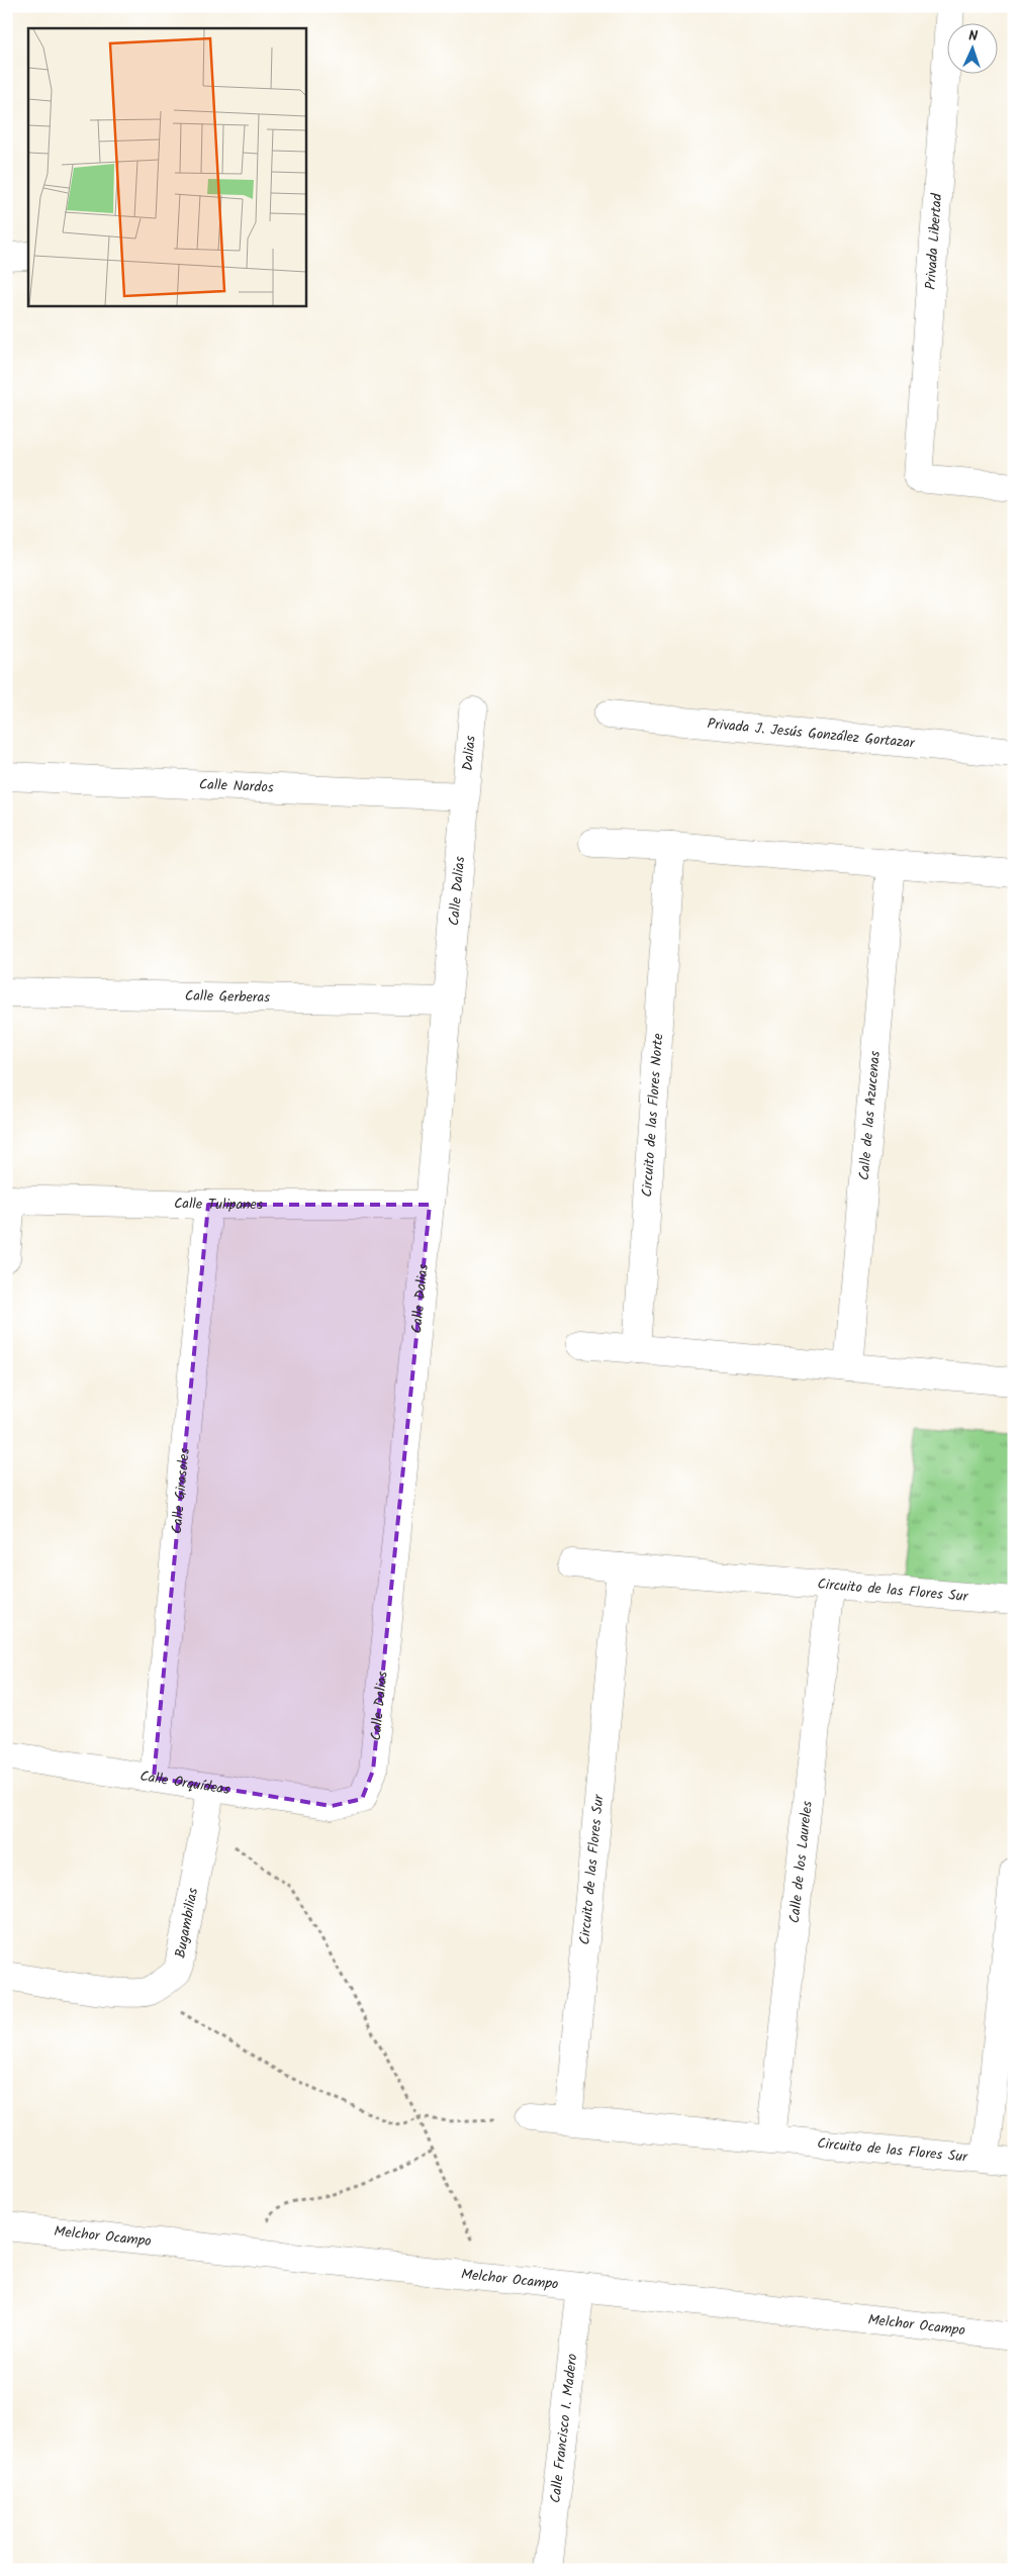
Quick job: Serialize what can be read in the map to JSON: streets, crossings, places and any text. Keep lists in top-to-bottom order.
{
  "streets": {
    "street": [
      "Privada Libertad",
      "Privada J. Jesús González Gortazar",
      "Dalias",
      "Calle Nardos",
      "Calle Dalias",
      "Calle Gerberas",
      "Circuito de las Flores Norte",
      "Calle de las Azucenas",
      "Calle Tulipanes",
      "Calle Girasoles",
      "Circuito de las Flores Sur",
      "Calle Orquídeas",
      "Calle de los Laureles",
      "Bugambilias",
      "Melchor Ocampo",
      "Calle Francisco I. Madero"
    ]
  },
  "crossings": [
    ["Dalias", "Calle Nardos"],
    ["Dalias", "Calle Dalias"],
    ["Calle Nardos", "Calle Dalias"],
    ["Calle Dalias", "Calle Gerberas"],
    ["Calle Dalias", "Calle Tulipanes"],
    ["Calle Dalias", "Calle Orquídeas"],
    ["Calle Tulipanes", "Calle Girasoles"],
    ["Calle Girasoles", "Calle Orquídeas"],
    ["Circuito de las Flores Sur", "Calle de los Laureles"],
    ["Calle Orquídeas", "Bugambilias"],
    ["Melchor Ocampo", "Calle Francisco I. Madero"]
  ],
  "north": "top"
}
